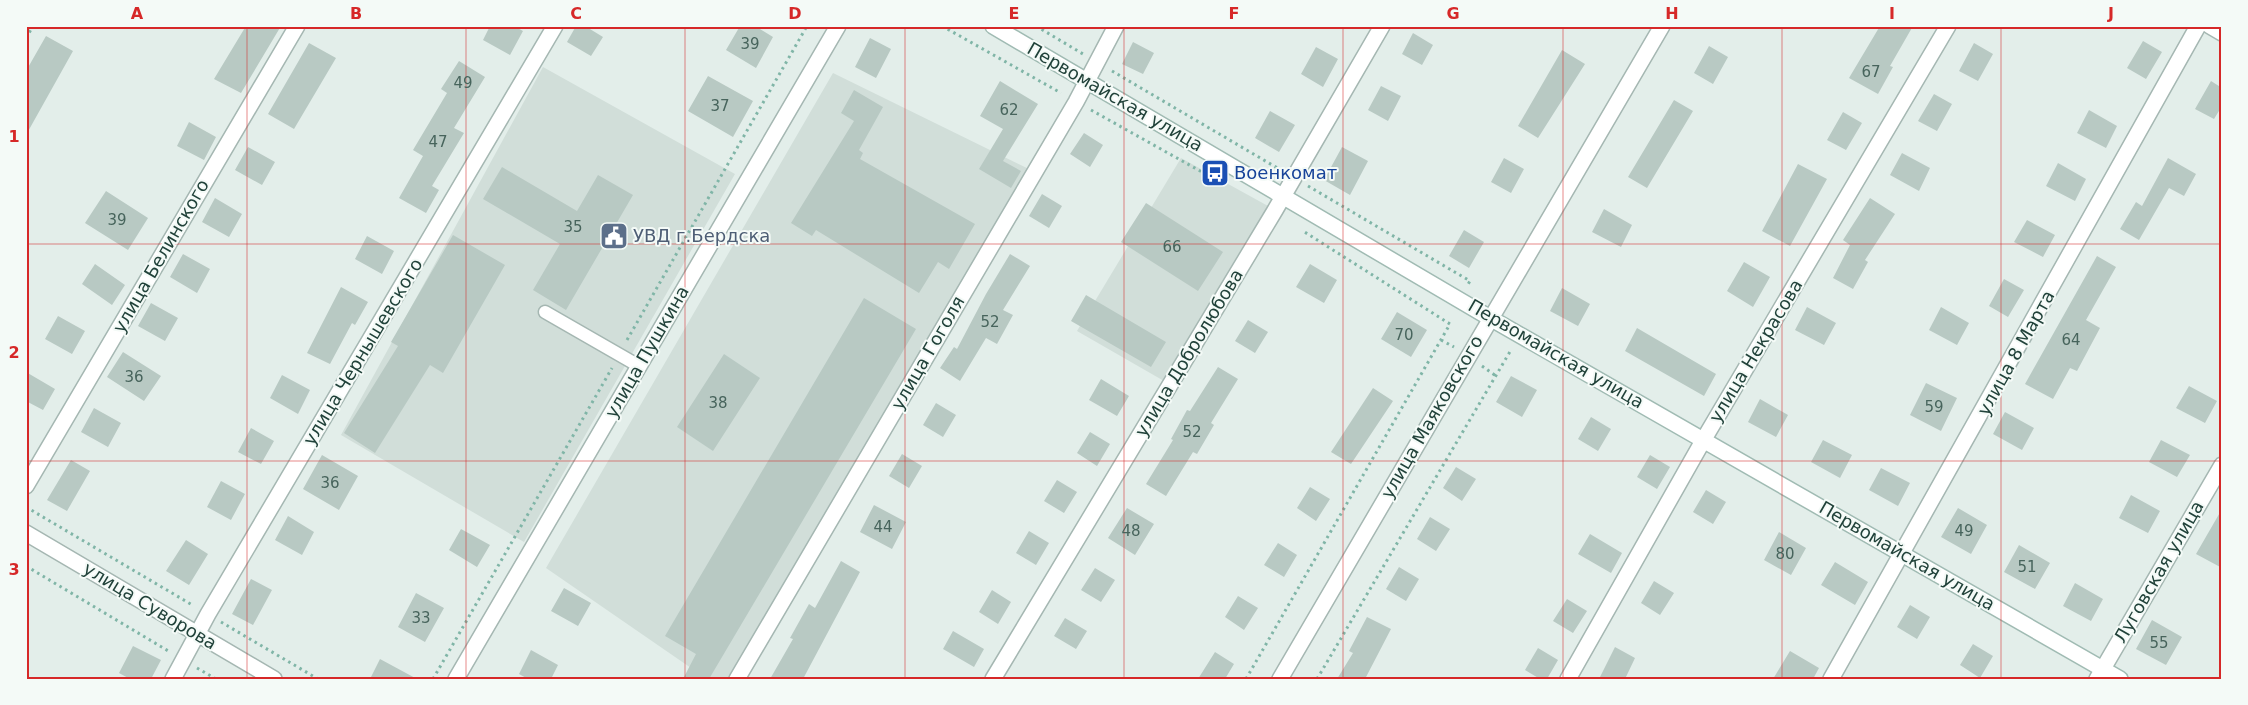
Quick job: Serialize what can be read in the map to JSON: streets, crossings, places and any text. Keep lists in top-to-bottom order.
{
  "streets": {
    "street": [
      "Первомайская улица",
      "улица Белинского",
      "улица Некрасова",
      "улица Чернышевского",
      "улица Пушкина",
      "улица Гоголя",
      "улица Добролюбова",
      "улица 8 Марта",
      "улица Маяковского",
      "Луговская улица",
      "улица Суворова"
    ]
  },
  "crossings": [
    ["Первомайская улица", "улица Некрасова"],
    ["Первомайская улица", "улица Гоголя"],
    ["Первомайская улица", "улица Добролюбова"],
    ["Первомайская улица", "улица 8 Марта"],
    ["Первомайская улица", "улица Маяковского"],
    ["Первомайская улица", "Луговская улица"],
    ["улица Чернышевского", "улица Суворова"]
  ],
  "places": {
    "bus stop": ["Военкомат"],
    "public building": ["УВД г.Бердска"]
  },
  "house_numbers": [
    "39",
    "67",
    "49",
    "37",
    "62",
    "47",
    "39",
    "35",
    "66",
    "52",
    "70",
    "64",
    "36",
    "38",
    "59",
    "52",
    "36",
    "44",
    "48",
    "49",
    "80",
    "51",
    "33",
    "55"
  ],
  "grid": {
    "columns": [
      "A",
      "B",
      "C",
      "D",
      "E",
      "F",
      "G",
      "H",
      "I",
      "J"
    ],
    "rows": ["1", "2", "3"]
  }
}
